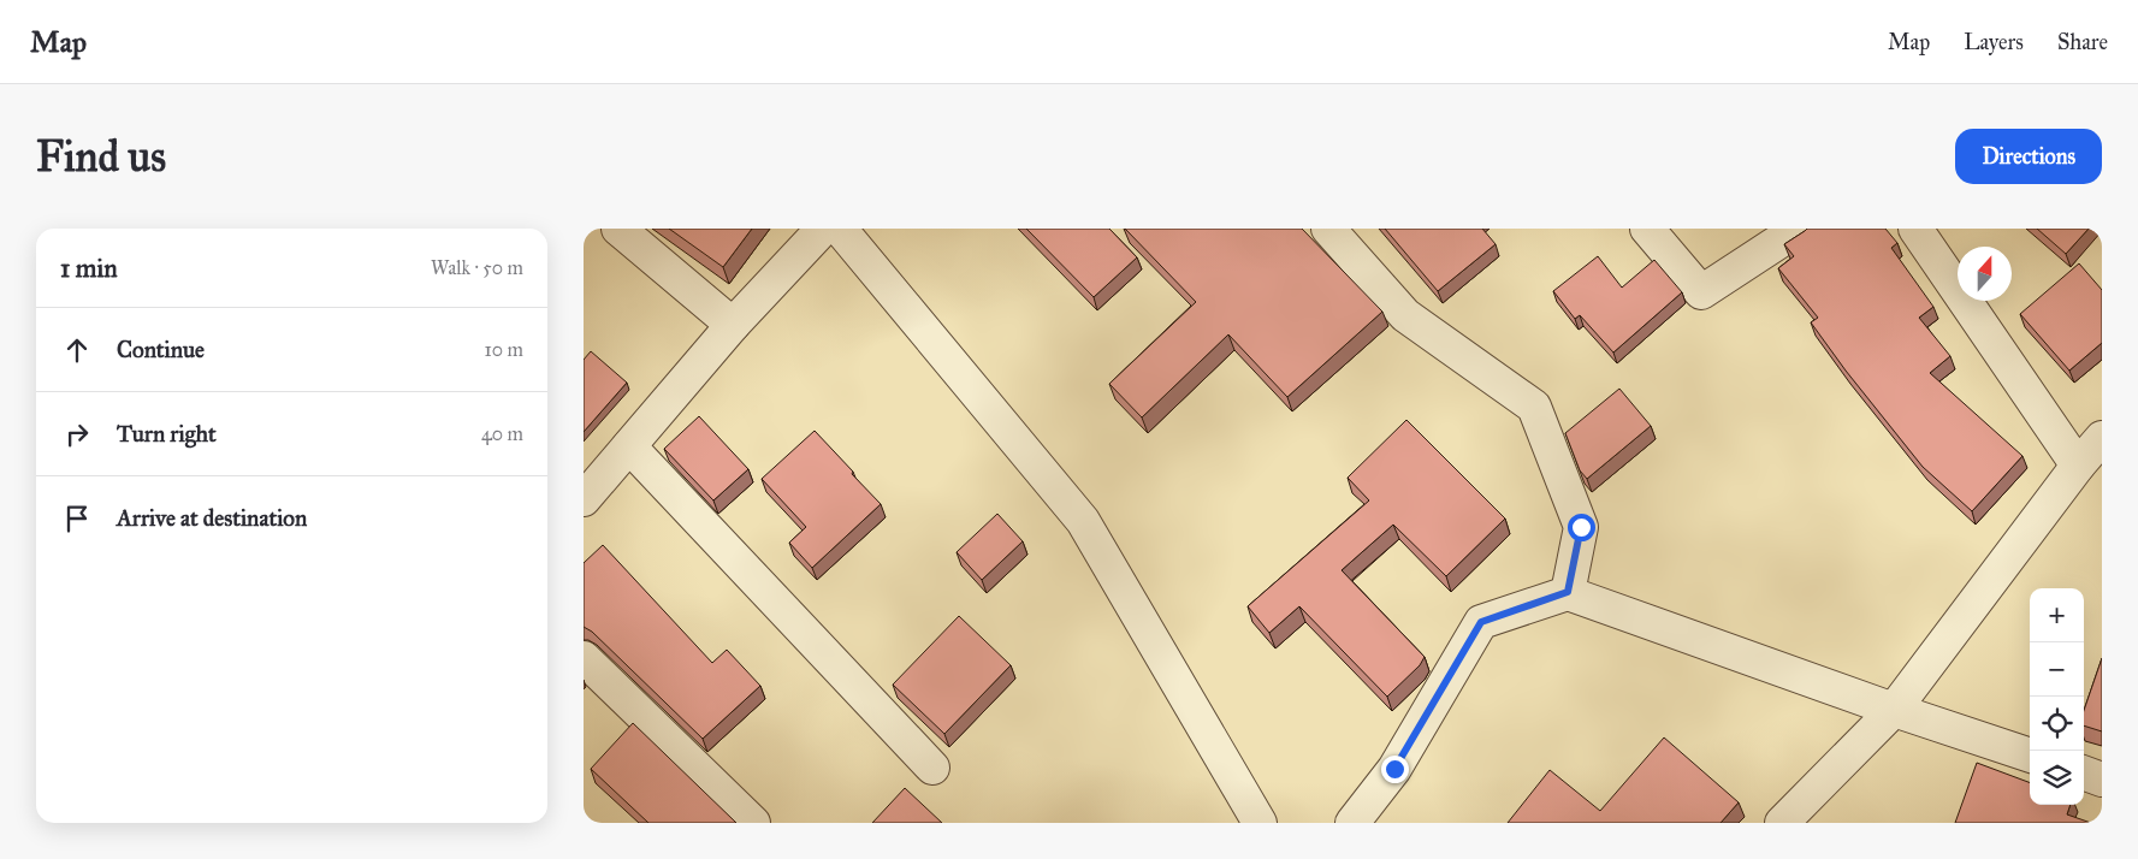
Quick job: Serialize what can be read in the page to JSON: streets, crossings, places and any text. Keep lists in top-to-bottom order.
{
  "north": "top",
  "page": {
    "header": "Map",
    "nav": ["Map", "Layers", "Share"],
    "buttons": "Directions",
    "title": "Find us",
    "heading": ["1 min", "Walk · 50 m"],
    "list": [
      ["Continue", "10 m"],
      ["Turn right", "40 m"],
      "Arrive at destination"
    ],
    "map_buttons": ["+", "−"]
  }
}
